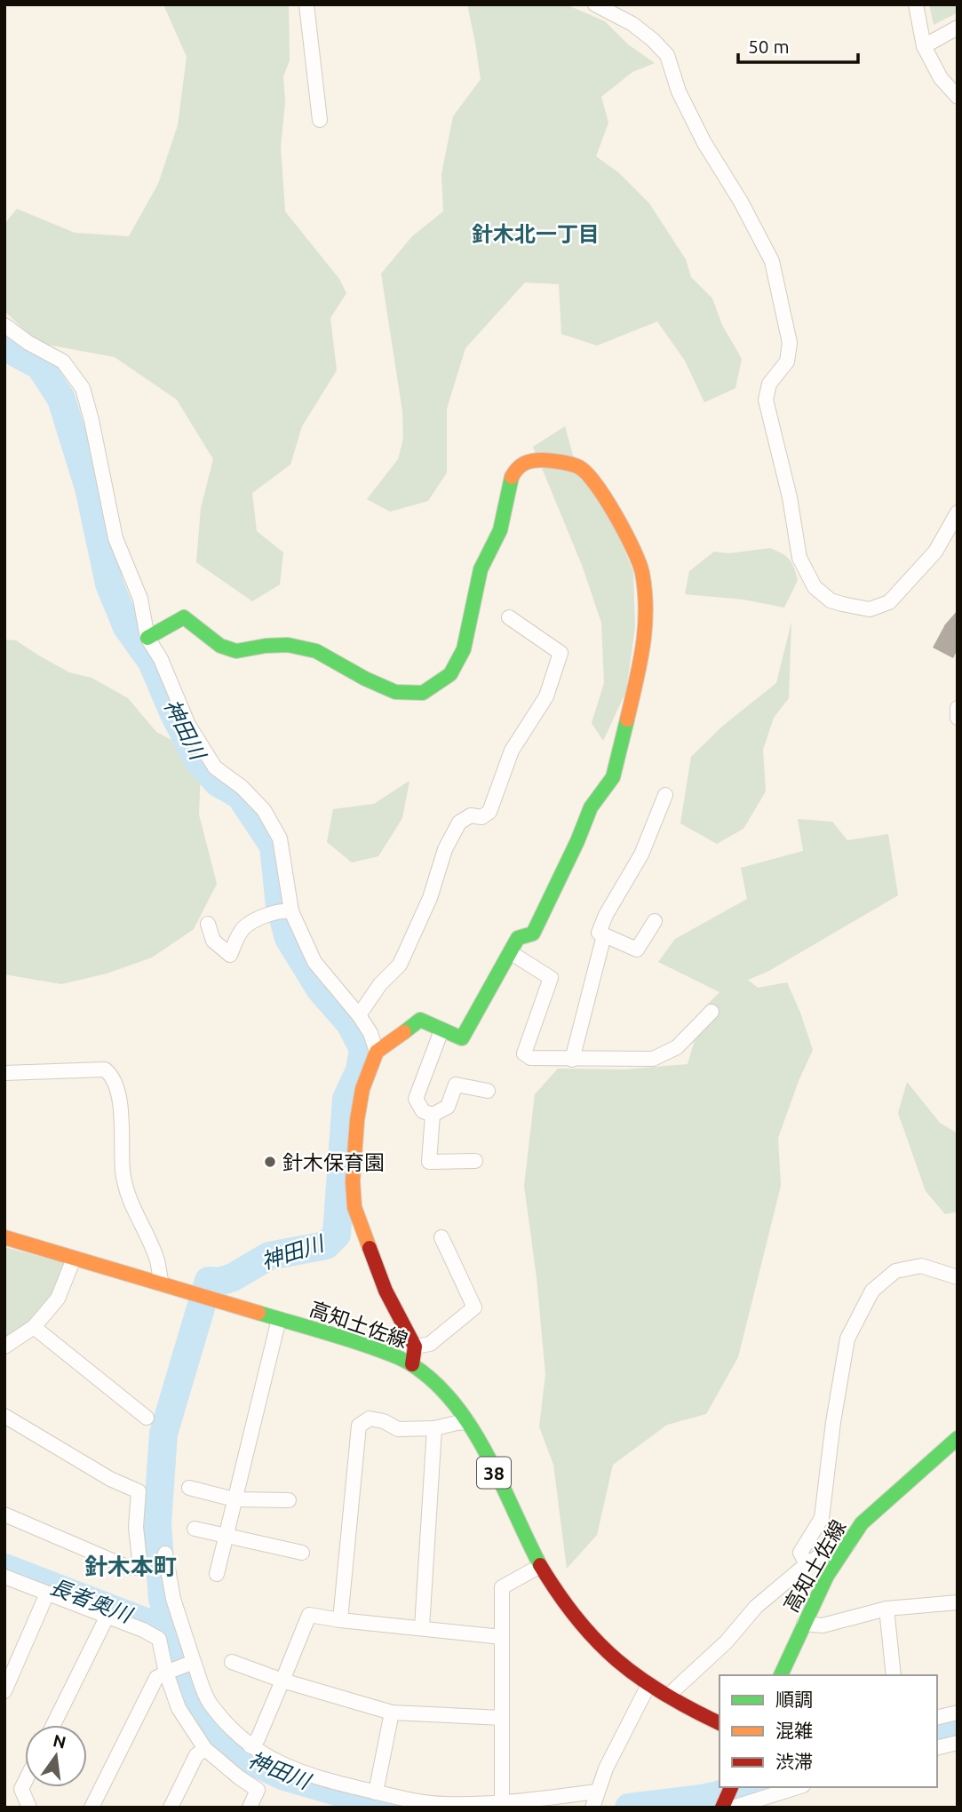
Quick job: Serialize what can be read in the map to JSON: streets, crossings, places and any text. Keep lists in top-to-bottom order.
{
  "streets": {
    "street": ["高知土佐線", "38"]
  },
  "districts": ["針木北一丁目", "針木本町"],
  "water": ["神田川", "長者奥川"],
  "places": ["針木保育園"],
  "legend": ["順調", "混雑", "渋滞"],
  "scale_bar": "50 m",
  "north": "top"
}
